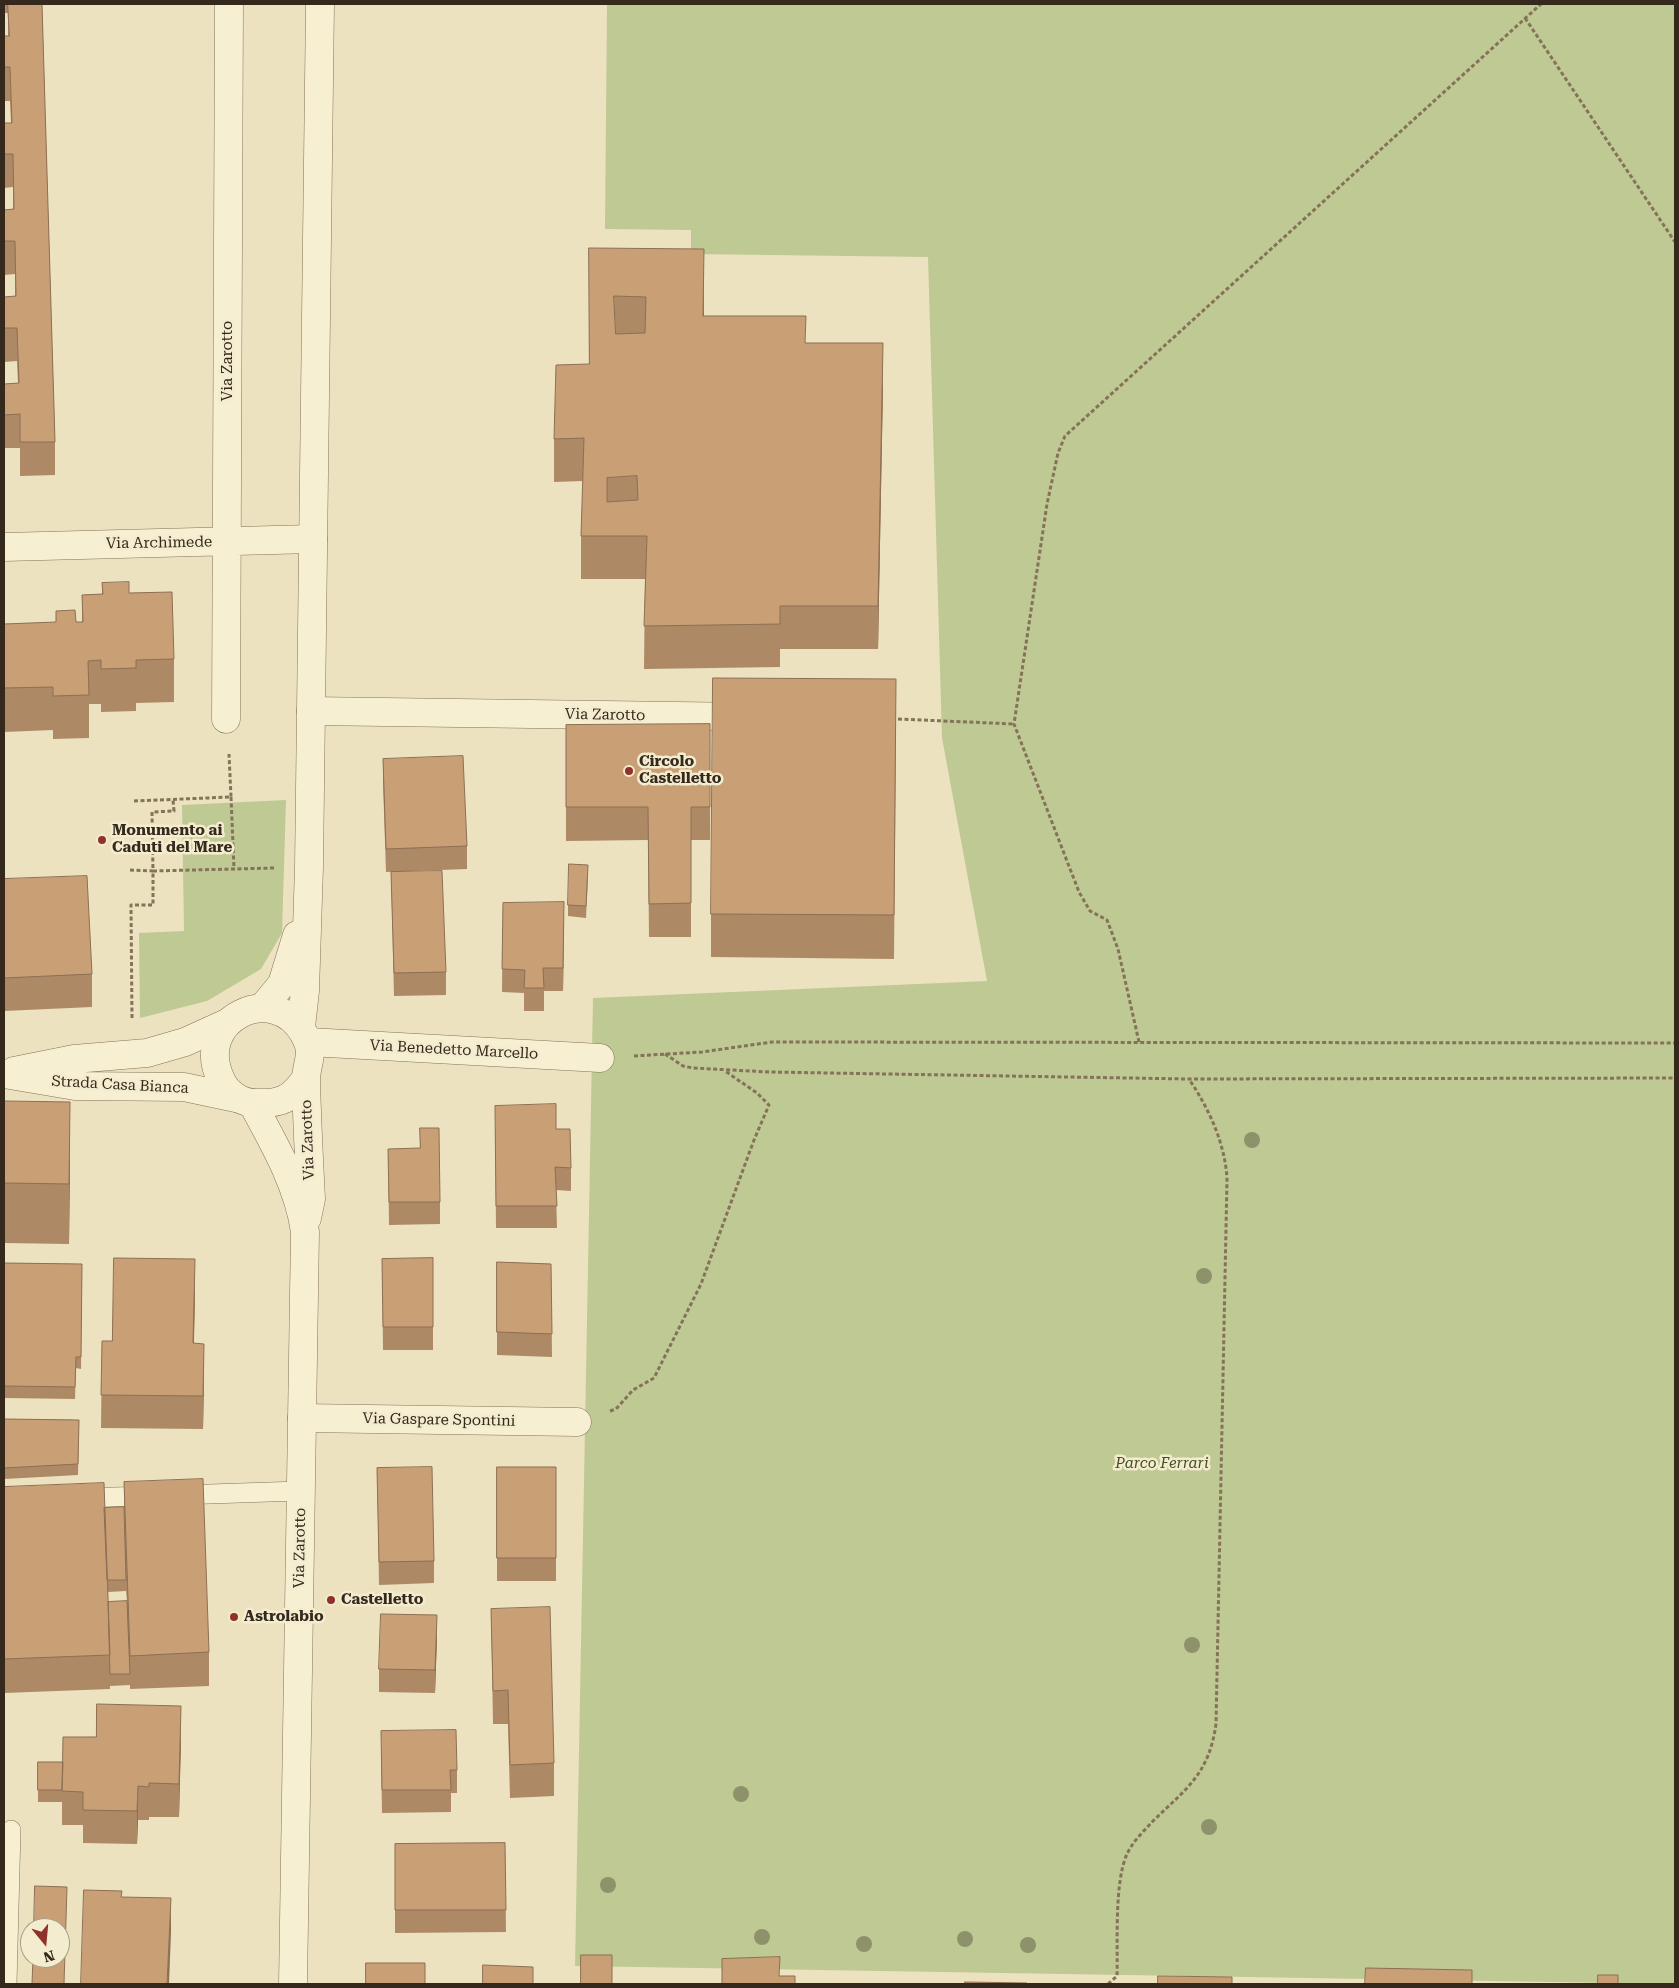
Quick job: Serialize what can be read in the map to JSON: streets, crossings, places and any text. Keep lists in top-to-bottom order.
{
  "streets": {
    "street": [
      "Via Zarotto",
      "Via Archimede",
      "Via Benedetto Marcello",
      "Strada Casa Bianca",
      "Via Gaspare Spontini"
    ]
  },
  "crossings": [
    ["Via Zarotto", "Via Archimede"],
    ["Via Zarotto", "Via Benedetto Marcello"],
    ["Via Zarotto", "Strada Casa Bianca"],
    ["Via Zarotto", "Via Gaspare Spontini"],
    ["Via Benedetto Marcello", "Strada Casa Bianca"]
  ],
  "parks": ["Parco Ferrari"],
  "places": [
    "Circolo Castelletto",
    "Monumento ai Caduti del Mare",
    "Castelletto",
    "Astrolabio"
  ],
  "north": "bottom"
}
